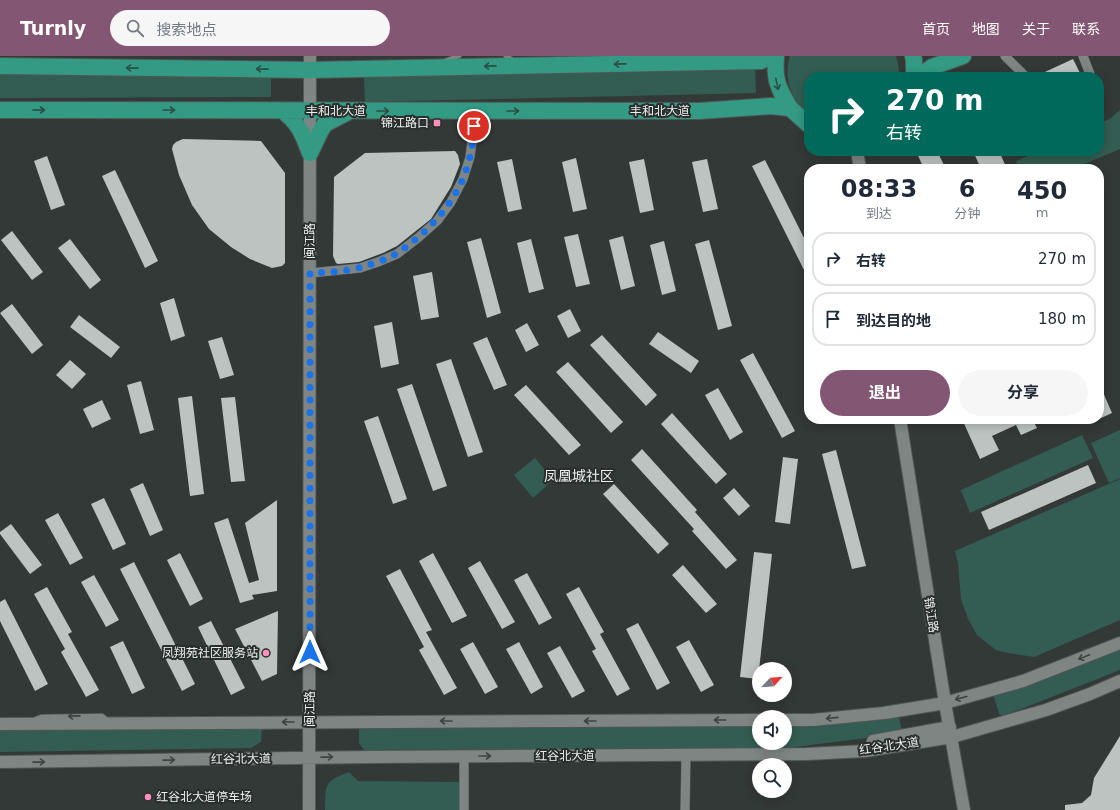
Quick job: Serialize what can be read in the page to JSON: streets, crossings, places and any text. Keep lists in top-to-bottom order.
{
  "streets": {
    "highway": ["丰和北大道"],
    "main road": ["闽江路", "锦江路", "红谷北大道"]
  },
  "crossings": [
    ["丰和北大道", "闽江路"],
    ["闽江路", "红谷北大道"],
    ["锦江路", "红谷北大道"]
  ],
  "districts": ["凤凰城社区"],
  "places": {
    "transit": ["锦江路口"],
    "other": ["凤翔苑社区服务站", "红谷北大道停车场"]
  },
  "north": "top right",
  "page": {
    "header": "Turnly",
    "search": "搜索地点",
    "nav": [
      "首页",
      "地图",
      "关于",
      "联系"
    ],
    "turn": ["270 m", "右转"],
    "eta": [
      "08:33",
      "到达",
      "6",
      "分钟",
      "450",
      "m"
    ],
    "list": [
      {
        "name": "右转",
        "value": "270 m"
      },
      {
        "name": "到达目的地",
        "value": "180 m"
      }
    ],
    "buttons": ["退出", "分享"]
  }
}
